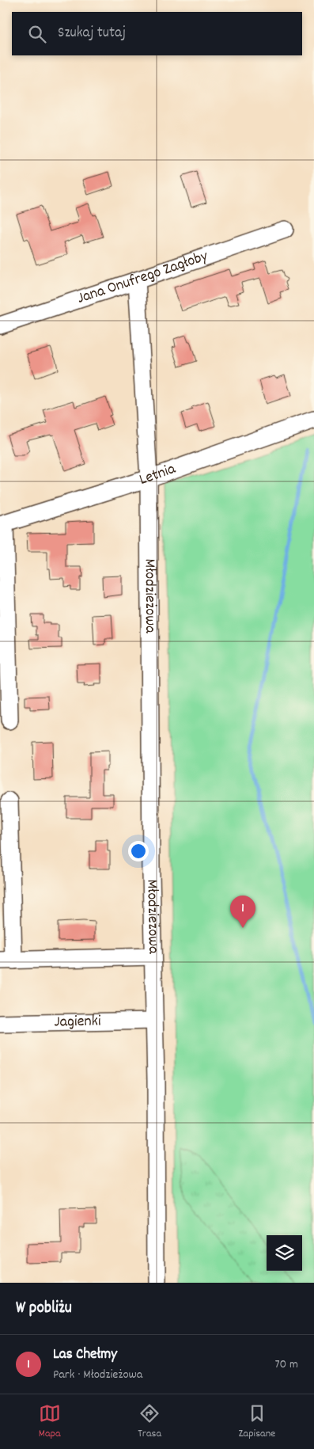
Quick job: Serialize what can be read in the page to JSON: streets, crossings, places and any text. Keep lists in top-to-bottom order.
{
  "streets": {
    "street": [
      "Jana Onufrego Zagłoby",
      "Letnia",
      "Młodzieżowa",
      "Jagienki"
    ]
  },
  "crossings": [
    ["Jana Onufrego Zagłoby", "Młodzieżowa"],
    ["Letnia", "Młodzieżowa"],
    ["Młodzieżowa", "Jagienki"]
  ],
  "page": {
    "search": "Szukaj tutaj",
    "pins": "1",
    "heading": "W pobliżu",
    "list": [
      {
        "mark": "1",
        "name": "Las Chełmy",
        "note": "Park · Młodzieżowa",
        "value": "70 m"
      }
    ],
    "nav": ["Mapa", "Trasa", "Zapisane"]
  }
}
